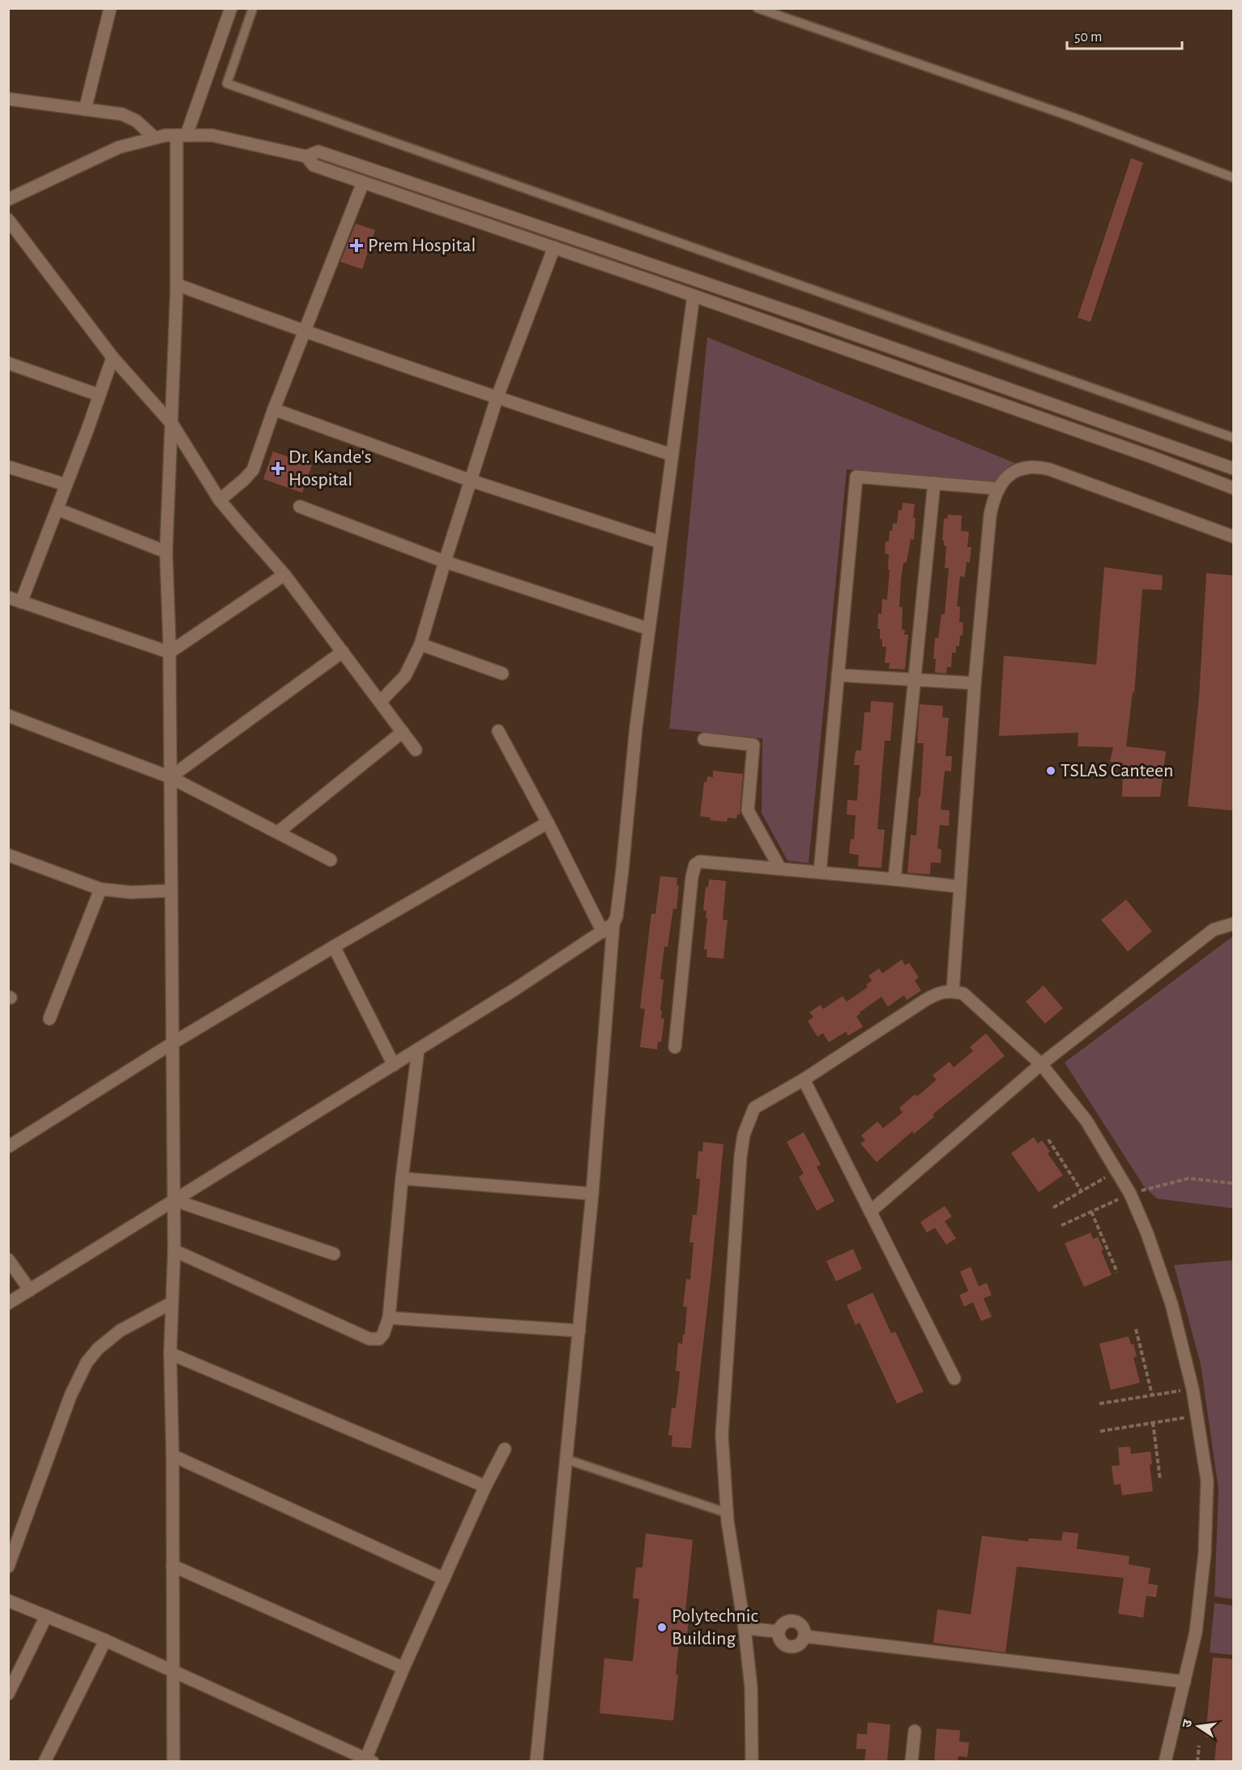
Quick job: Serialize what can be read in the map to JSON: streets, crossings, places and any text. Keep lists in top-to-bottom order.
{
  "places": {
    "health": ["Prem Hospital", "Dr. Kande's Hospital"],
    "other": ["TSLAS Canteen", "Polytechnic Building"]
  },
  "scale_bar": "50 m",
  "north": "left"
}
